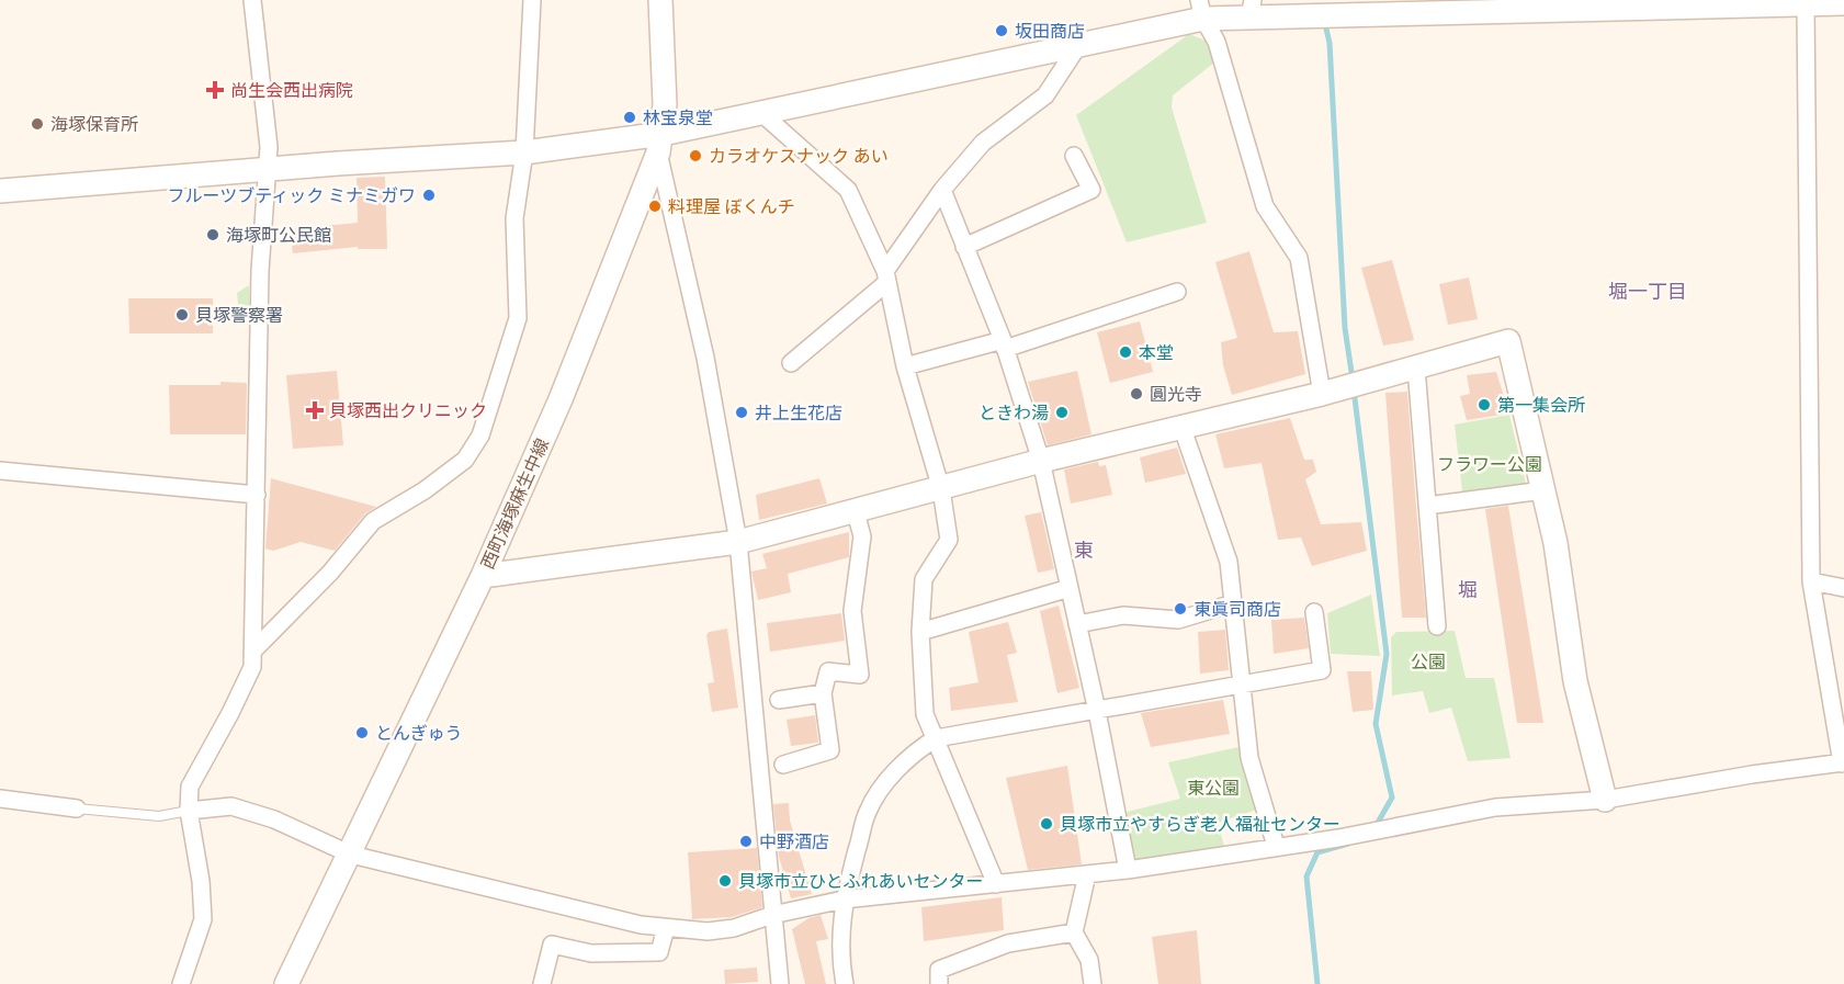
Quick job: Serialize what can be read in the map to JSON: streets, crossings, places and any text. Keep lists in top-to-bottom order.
{
  "streets": {
    "street": ["西町海塚麻生中線"]
  },
  "districts": ["堀一丁目", "東", "堀"],
  "parks": ["フラワー公園", "公園", "東公園"],
  "places": {
    "other": [
      "坂田商店",
      "林宝泉堂",
      "海塚保育所",
      "カラオケスナック あい",
      "フルーツブティック ミナミガワ",
      "料理屋 ぼくんチ",
      "海塚町公民館",
      "貝塚警察署",
      "本堂",
      "圓光寺",
      "第一集会所",
      "井上生花店",
      "ときわ湯",
      "東眞司商店",
      "とんぎゅう",
      "貝塚市立やすらぎ老人福祉センター",
      "中野酒店",
      "貝塚市立ひとふれあいセンター"
    ],
    "health": ["尚生会西出病院", "貝塚西出クリニック"]
  }
}
